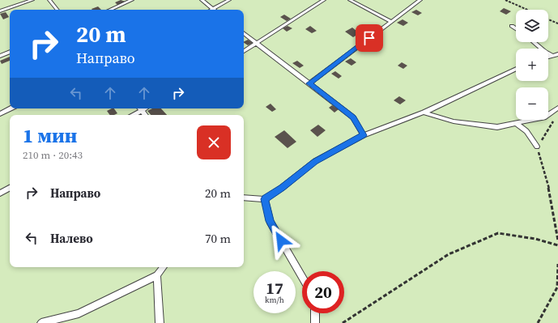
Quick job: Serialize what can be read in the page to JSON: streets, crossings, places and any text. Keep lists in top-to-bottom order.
{
  "page": {
    "map_buttons": ["+", "−"],
    "turn": ["20 m", "Направо"],
    "heading": ["1 мин", "210 m · 20:43"],
    "list": [
      {
        "name": "Направо",
        "value": "20 m"
      },
      {
        "name": "Налево",
        "value": "70 m"
      }
    ],
    "speed": "17 km/h",
    "limit": "20"
  }
}
